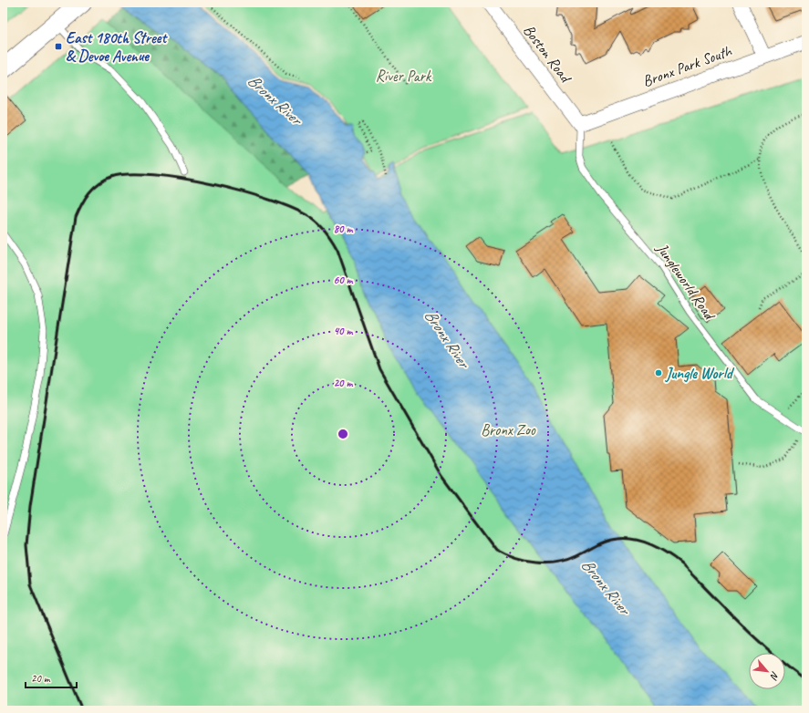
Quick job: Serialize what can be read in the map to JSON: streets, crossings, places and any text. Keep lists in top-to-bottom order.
{
  "streets": {
    "street": ["Boston Road", "Bronx Park South"],
    "lane": ["Jungleworld Road"]
  },
  "crossings": [
    ["Boston Road", "Bronx Park South"],
    ["Boston Road", "Jungleworld Road"],
    ["Bronx Park South", "Jungleworld Road"]
  ],
  "water": ["Bronx River"],
  "parks": ["River Park", "Bronx Zoo"],
  "places": {
    "transit": ["East 180th Street & Devoe Avenue"],
    "other": ["Jungle World"]
  },
  "scale_bar": "20 m",
  "north": "bottom right",
  "rings": [
    "80 m",
    "60 m",
    "40 m",
    "20 m"
  ]
}
